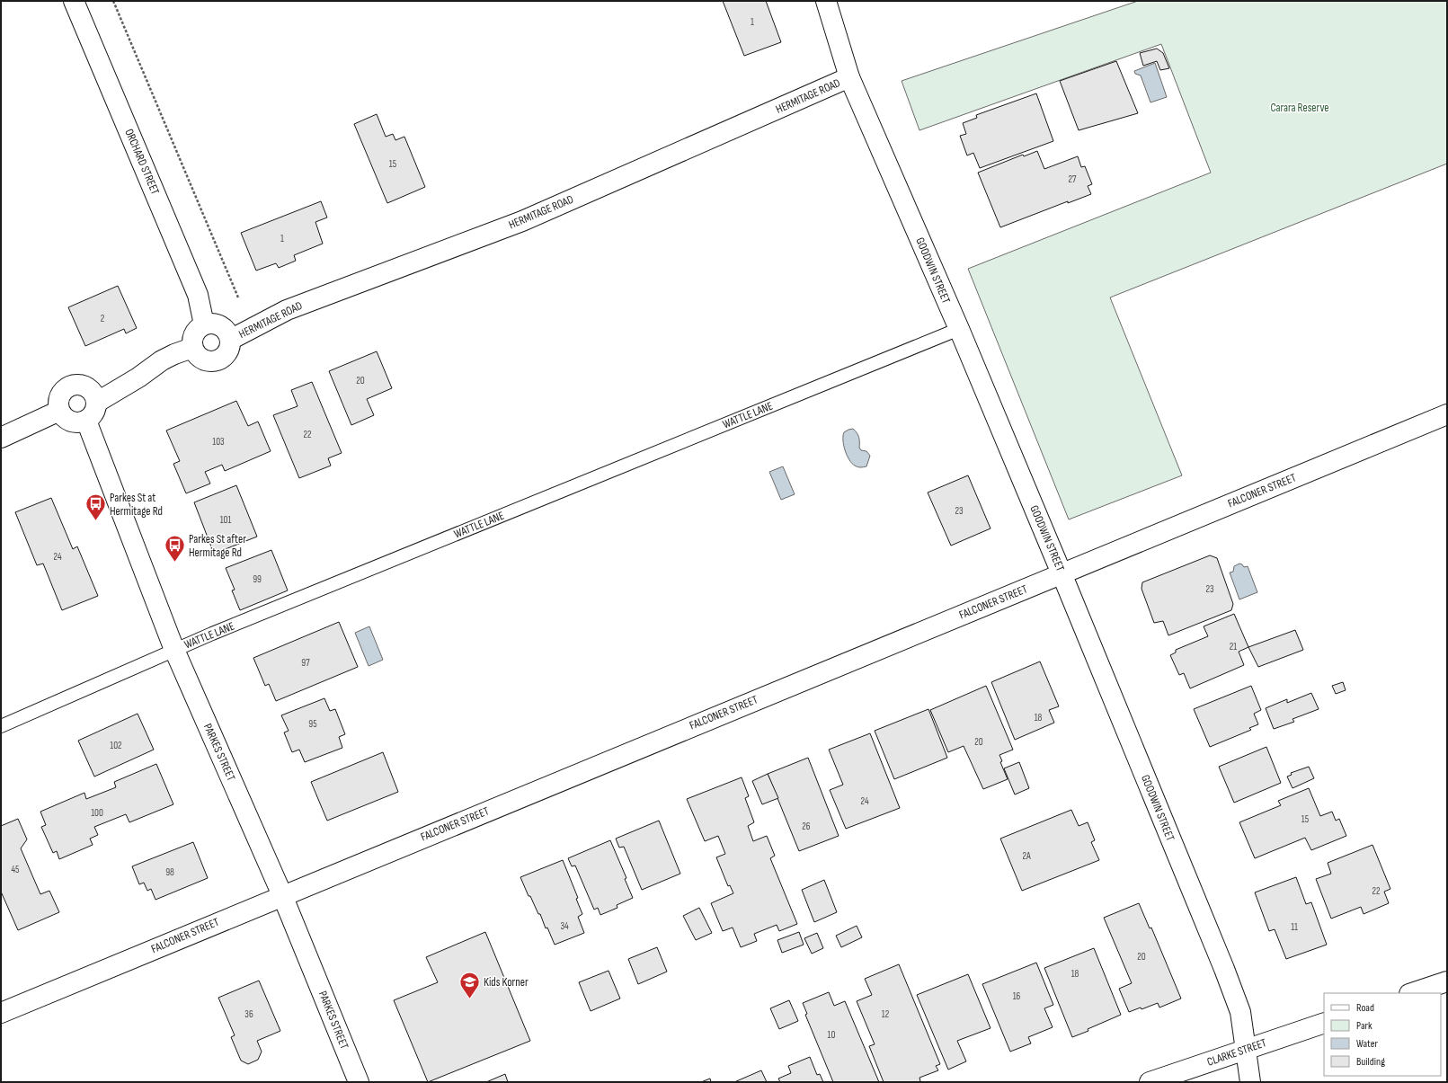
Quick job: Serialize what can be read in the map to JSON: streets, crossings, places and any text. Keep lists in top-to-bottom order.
{
  "streets": {
    "street": [
      "HERMITAGE ROAD",
      "ORCHARD STREET",
      "GOODWIN STREET",
      "FALCONER STREET",
      "PARKES STREET",
      "CLARKE STREET"
    ],
    "lane": ["WATTLE LANE"]
  },
  "crossings": [
    ["HERMITAGE ROAD", "ORCHARD STREET"],
    ["HERMITAGE ROAD", "GOODWIN STREET"],
    ["GOODWIN STREET", "WATTLE LANE"],
    ["GOODWIN STREET", "FALCONER STREET"],
    ["GOODWIN STREET", "CLARKE STREET"],
    ["WATTLE LANE", "PARKES STREET"],
    ["FALCONER STREET", "PARKES STREET"]
  ],
  "parks": ["Carara Reserve"],
  "places": {
    "bus stop": ["Parkes St at Hermitage Rd", "Parkes St after Hermitage Rd"],
    "school or university": ["Kids Korner"]
  },
  "house_numbers": [
    "1",
    "15",
    "27",
    "1",
    "2",
    "20",
    "22",
    "103",
    "23",
    "101",
    "24",
    "99",
    "23",
    "21",
    "97",
    "18",
    "95",
    "20",
    "102",
    "24",
    "100",
    "15",
    "26",
    "2A",
    "45",
    "98",
    "22",
    "34",
    "11",
    "20",
    "18",
    "16",
    "36",
    "12",
    "10"
  ],
  "legend": [
    "Road",
    "Park",
    "Water",
    "Building"
  ]
}
